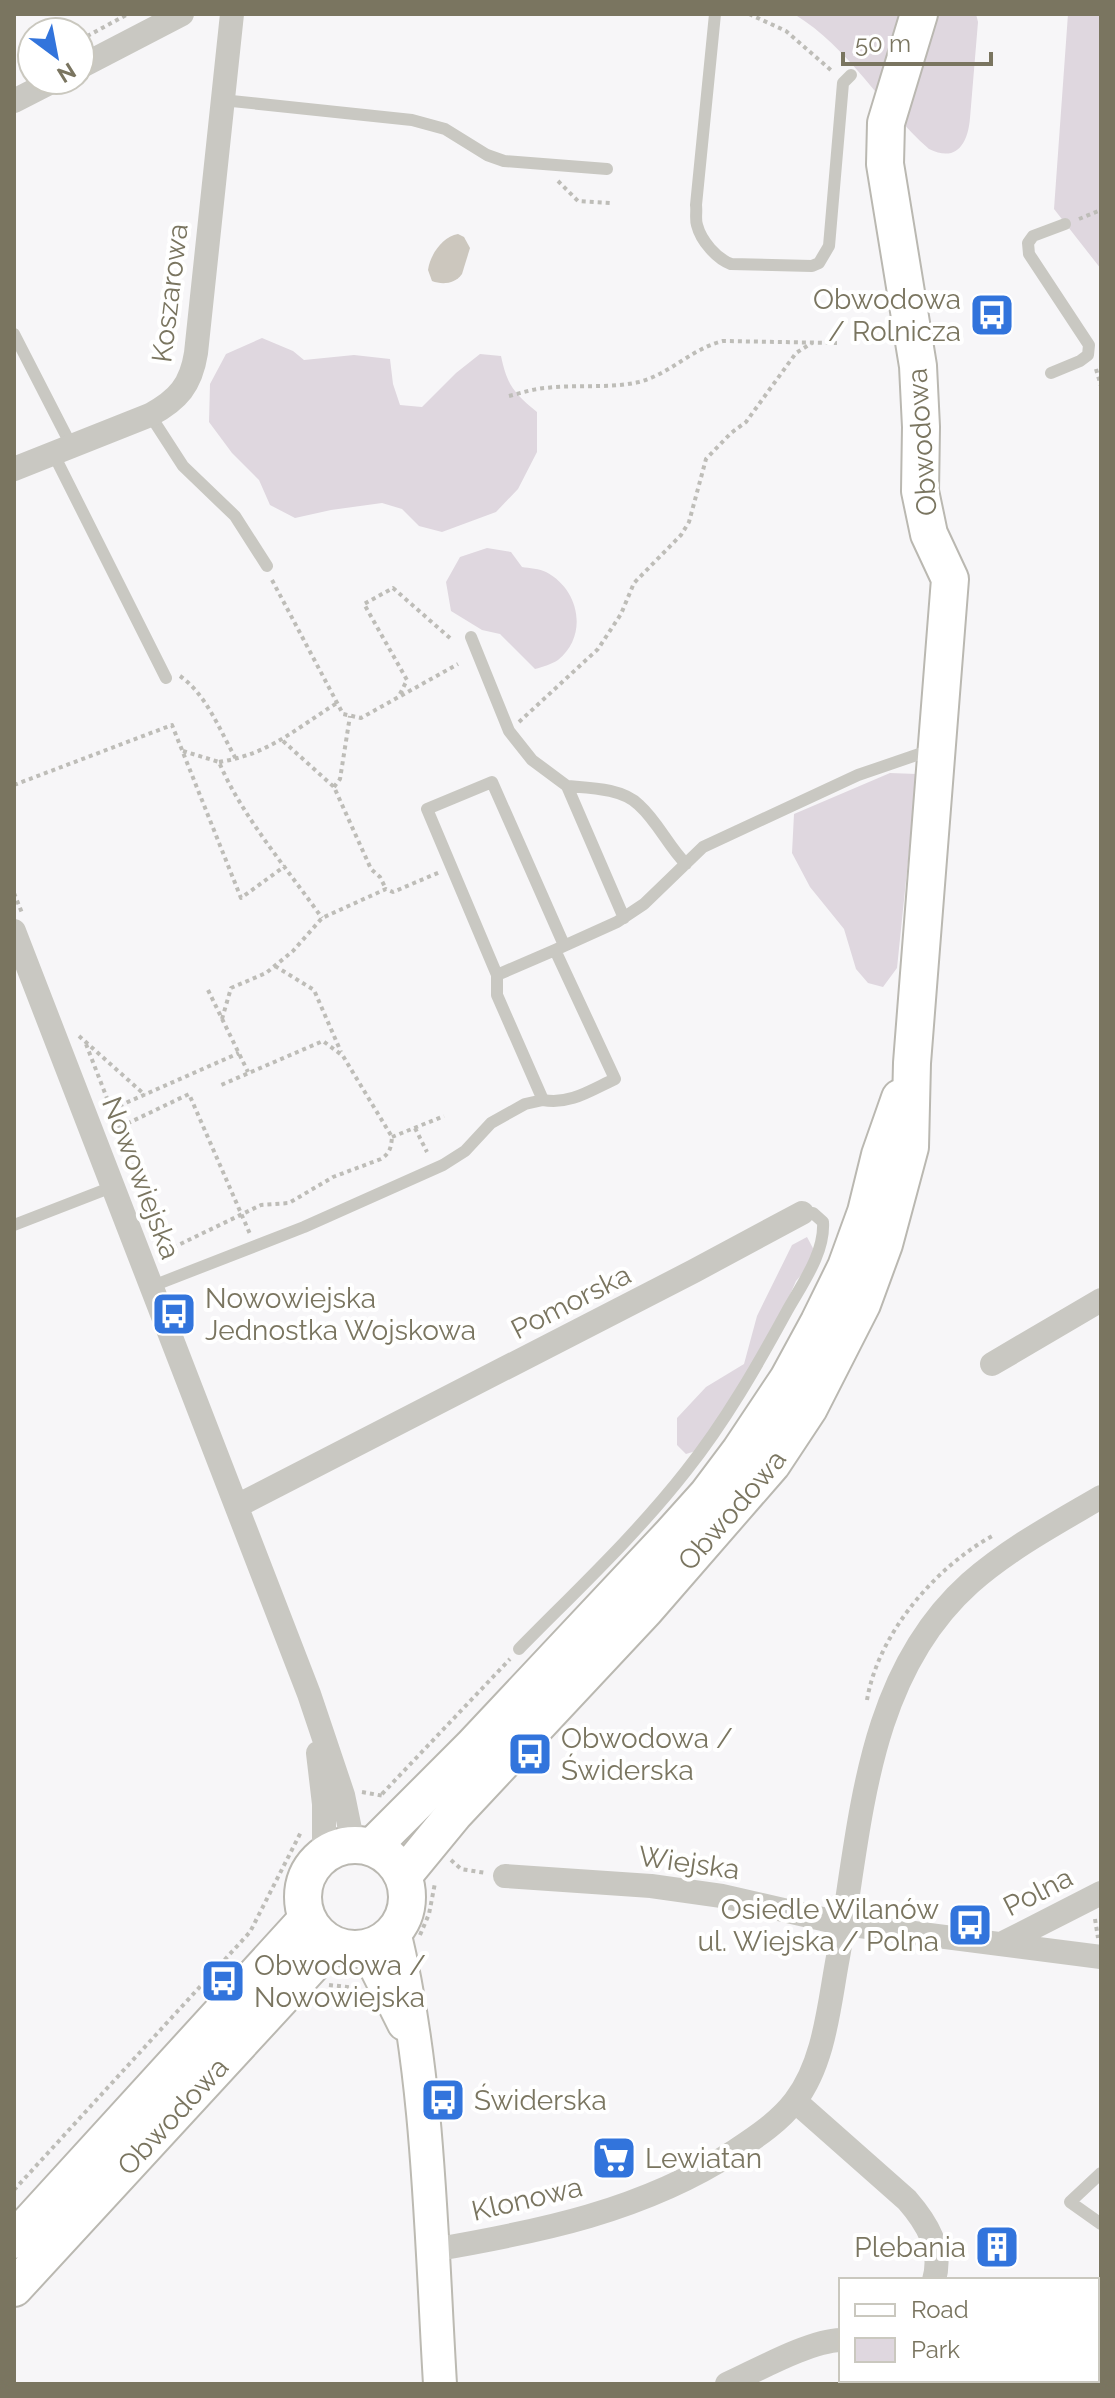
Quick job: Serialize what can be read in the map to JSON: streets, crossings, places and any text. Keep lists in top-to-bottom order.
{
  "streets": {
    "main road": ["Obwodowa"],
    "street": [
      "Koszarowa",
      "Nowowiejska",
      "Pomorska",
      "Wiejska",
      "Polna",
      "Klonowa"
    ]
  },
  "crossings": [
    ["Obwodowa", "Nowowiejska"],
    ["Nowowiejska", "Pomorska"],
    ["Wiejska", "Polna"],
    ["Wiejska", "Klonowa"]
  ],
  "places": {
    "bus stop": [
      "Obwodowa / Rolnicza",
      "Nowowiejska Jednostka Wojskowa",
      "Obwodowa / Świderska",
      "Osiedle Wilanów ul. Wiejska / Polna",
      "Obwodowa / Nowowiejska",
      "Świderska"
    ],
    "supermarket": ["Lewiatan"],
    "building": ["Plebania"]
  },
  "legend": ["Road", "Park"],
  "scale_bar": "50 m",
  "north": "bottom right"
}
